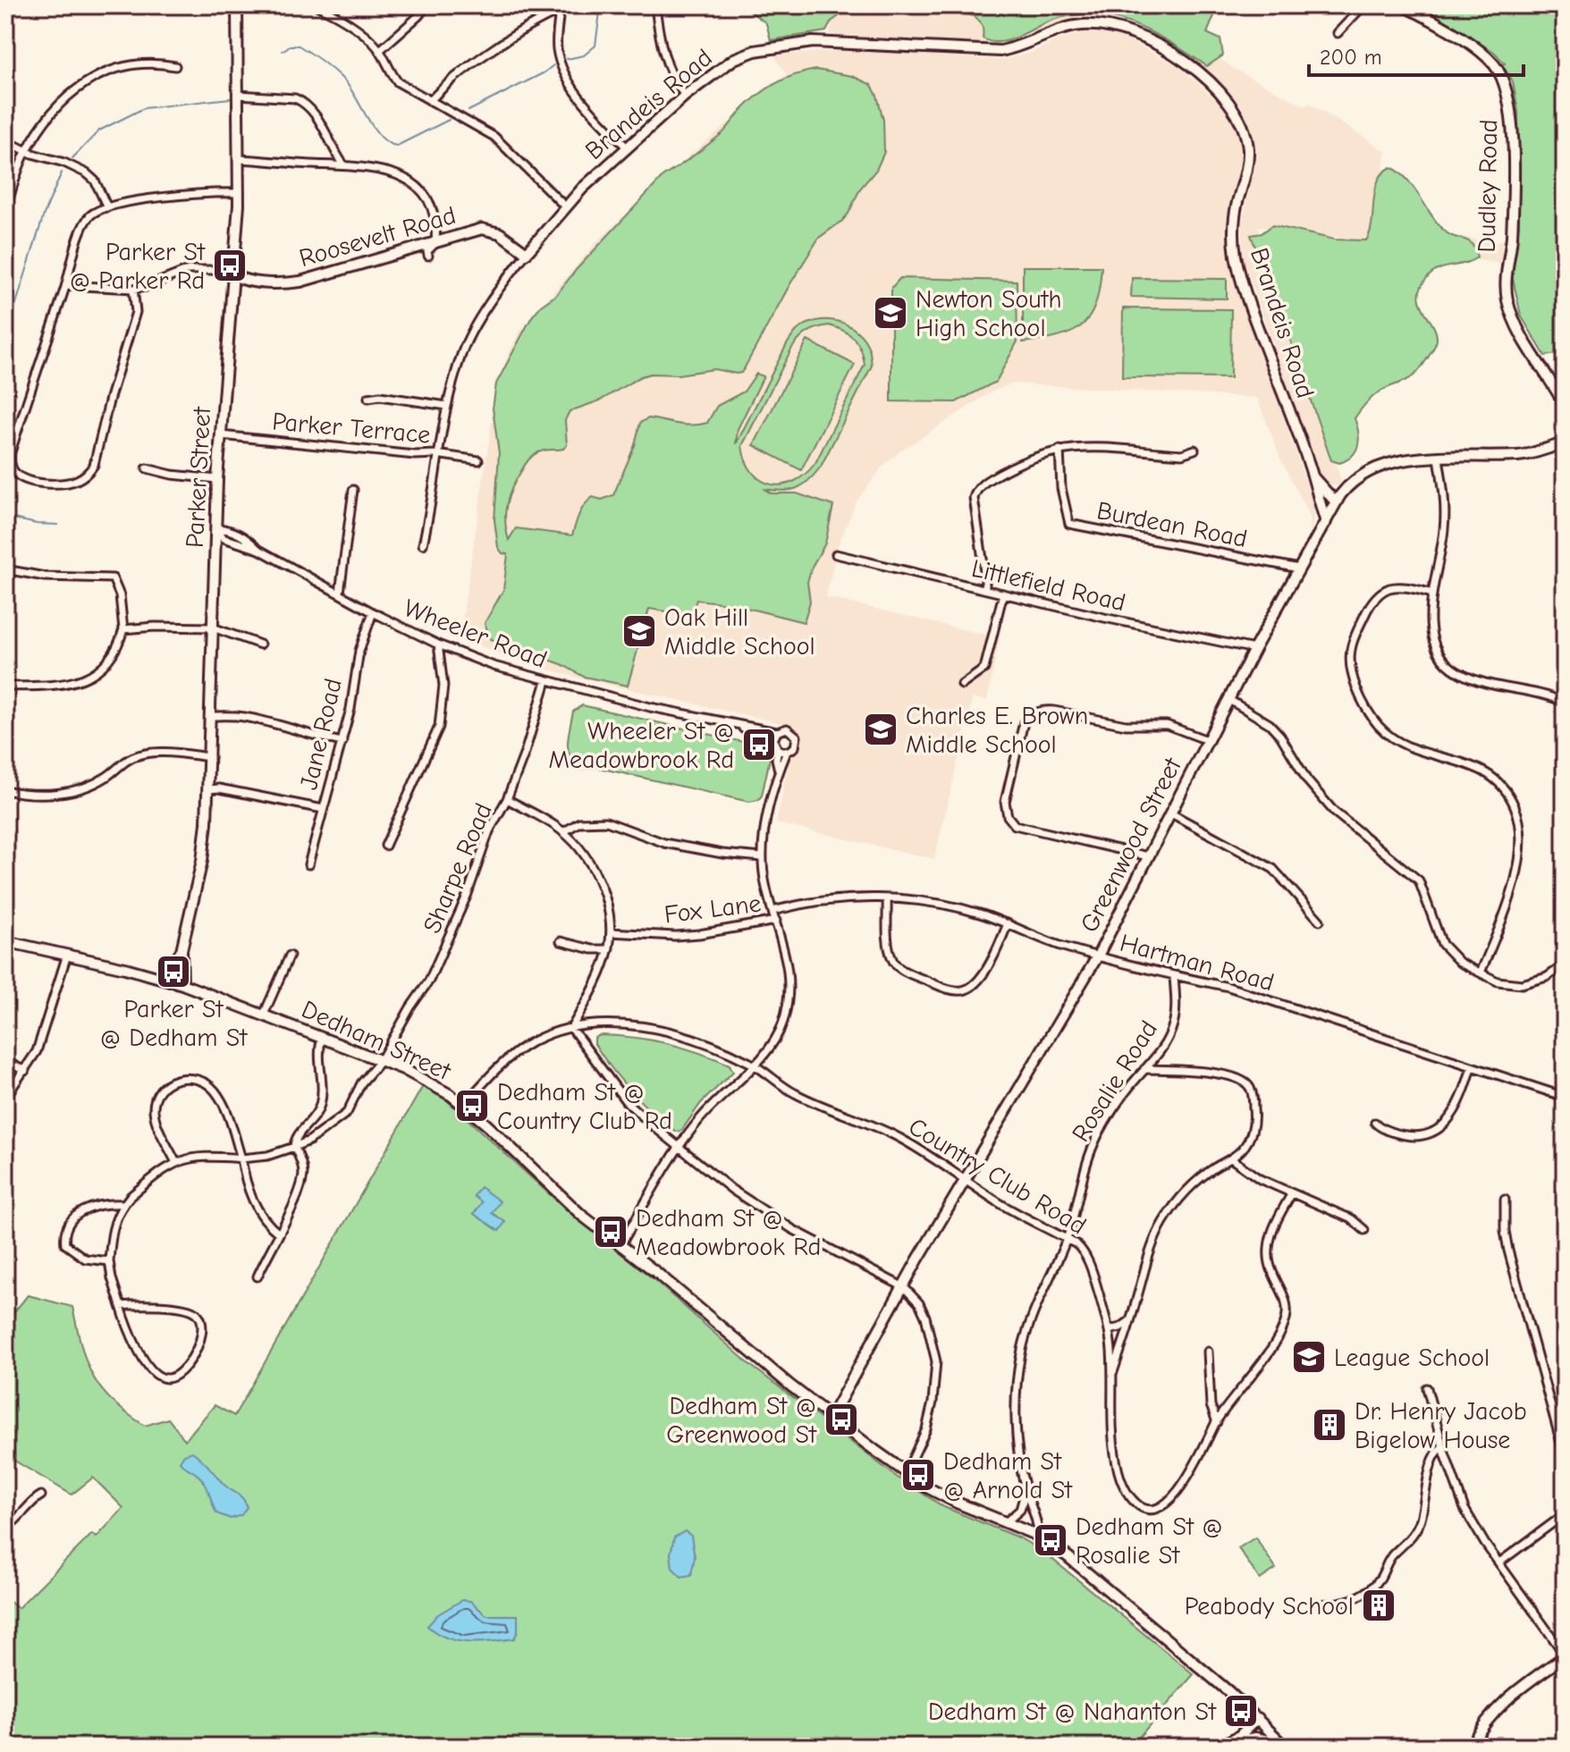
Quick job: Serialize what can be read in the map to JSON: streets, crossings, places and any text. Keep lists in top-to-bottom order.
{
  "streets": {
    "street": [
      "Brandeis Road",
      "Dudley Road",
      "Roosevelt Road",
      "Parker Terrace",
      "Parker Street",
      "Burdean Road",
      "Littlefield Road",
      "Wheeler Road",
      "Jane Road",
      "Greenwood Street",
      "Sharpe Road",
      "Fox Lane",
      "Hartman Road",
      "Dedham Street",
      "Rosalie Road",
      "Country Club Road"
    ]
  },
  "crossings": [
    ["Brandeis Road", "Roosevelt Road"],
    ["Brandeis Road", "Parker Terrace"],
    ["Brandeis Road", "Greenwood Street"],
    ["Roosevelt Road", "Parker Street"],
    ["Parker Terrace", "Parker Street"],
    ["Parker Street", "Wheeler Road"],
    ["Parker Street", "Dedham Street"],
    ["Burdean Road", "Greenwood Street"],
    ["Littlefield Road", "Greenwood Street"],
    ["Wheeler Road", "Jane Road"],
    ["Wheeler Road", "Sharpe Road"],
    ["Greenwood Street", "Hartman Road"],
    ["Greenwood Street", "Dedham Street"],
    ["Greenwood Street", "Country Club Road"],
    ["Sharpe Road", "Dedham Street"],
    ["Hartman Road", "Rosalie Road"],
    ["Dedham Street", "Rosalie Road"],
    ["Dedham Street", "Country Club Road"],
    ["Rosalie Road", "Country Club Road"]
  ],
  "places": {
    "bus stop": [
      "Parker St @ Parker Rd",
      "Wheeler St @ Meadowbrook Rd",
      "Parker St @ Dedham St",
      "Dedham St @ Country Club Rd",
      "Dedham St @ Meadowbrook Rd",
      "Dedham St @ Greenwood St",
      "Dedham St @ Arnold St",
      "Dedham St @ Rosalie St",
      "Dedham St @ Nahanton St"
    ],
    "school or university": [
      "Newton South High School",
      "Oak Hill Middle School",
      "Charles E. Brown Middle School",
      "League School"
    ],
    "building": ["Dr. Henry Jacob Bigelow House", "Peabody School"]
  },
  "scale_bar": "200 m"
}
